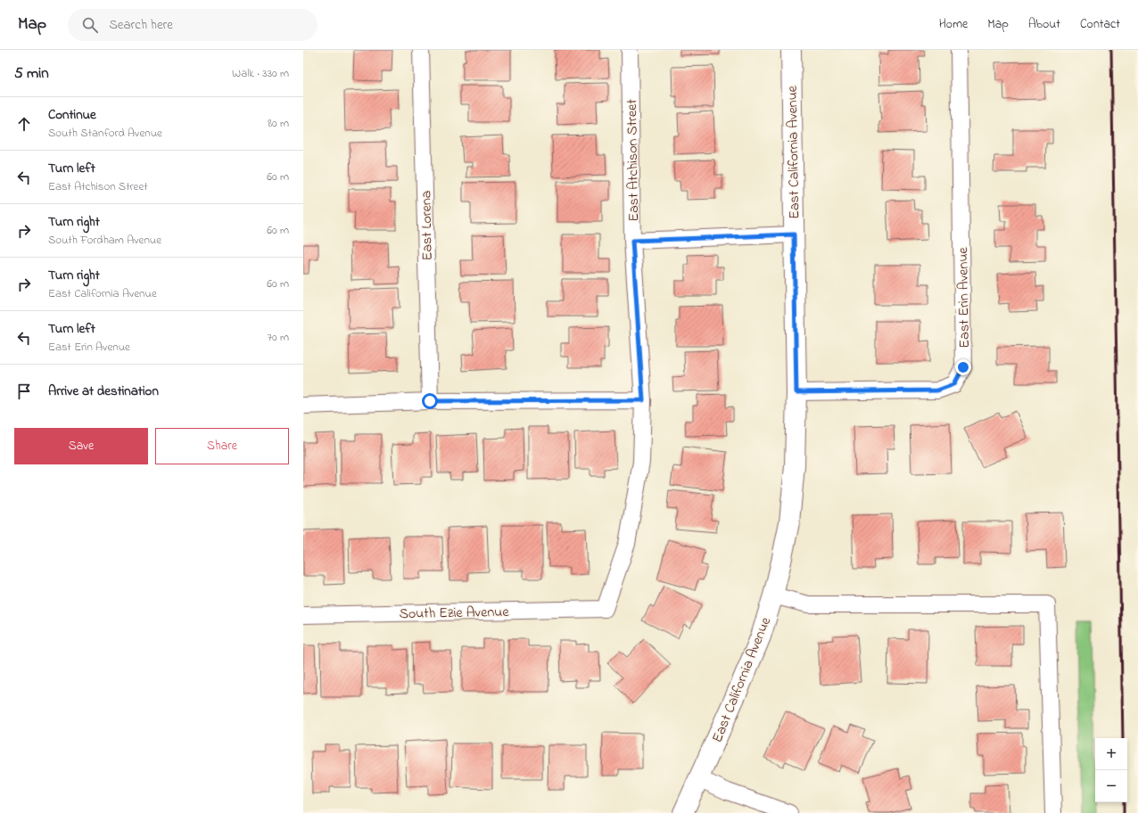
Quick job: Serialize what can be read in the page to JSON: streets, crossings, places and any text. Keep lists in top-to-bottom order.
{
  "streets": {
    "street": [
      "East California Avenue",
      "East Atchison Street",
      "East Lorena",
      "East Erin Avenue",
      "South Ezie Avenue"
    ]
  },
  "crossings": [
    ["East California Avenue", "East Erin Avenue"],
    ["East Atchison Street", "South Ezie Avenue"]
  ],
  "page": {
    "header": "Map",
    "search": "Search here",
    "nav": [
      "Home",
      "Map",
      "About",
      "Contact"
    ],
    "heading": ["5 min", "Walk · 330 m"],
    "list": [
      ["Continue", "South Stanford Avenue", "80 m"],
      ["Turn left", "East Atchison Street", "60 m"],
      ["Turn right", "South Fordham Avenue", "60 m"],
      ["Turn right", "East California Avenue", "60 m"],
      ["Turn left", "East Erin Avenue", "70 m"],
      "Arrive at destination"
    ],
    "buttons": ["Save", "Share"],
    "map_buttons": ["+", "−"]
  }
}
